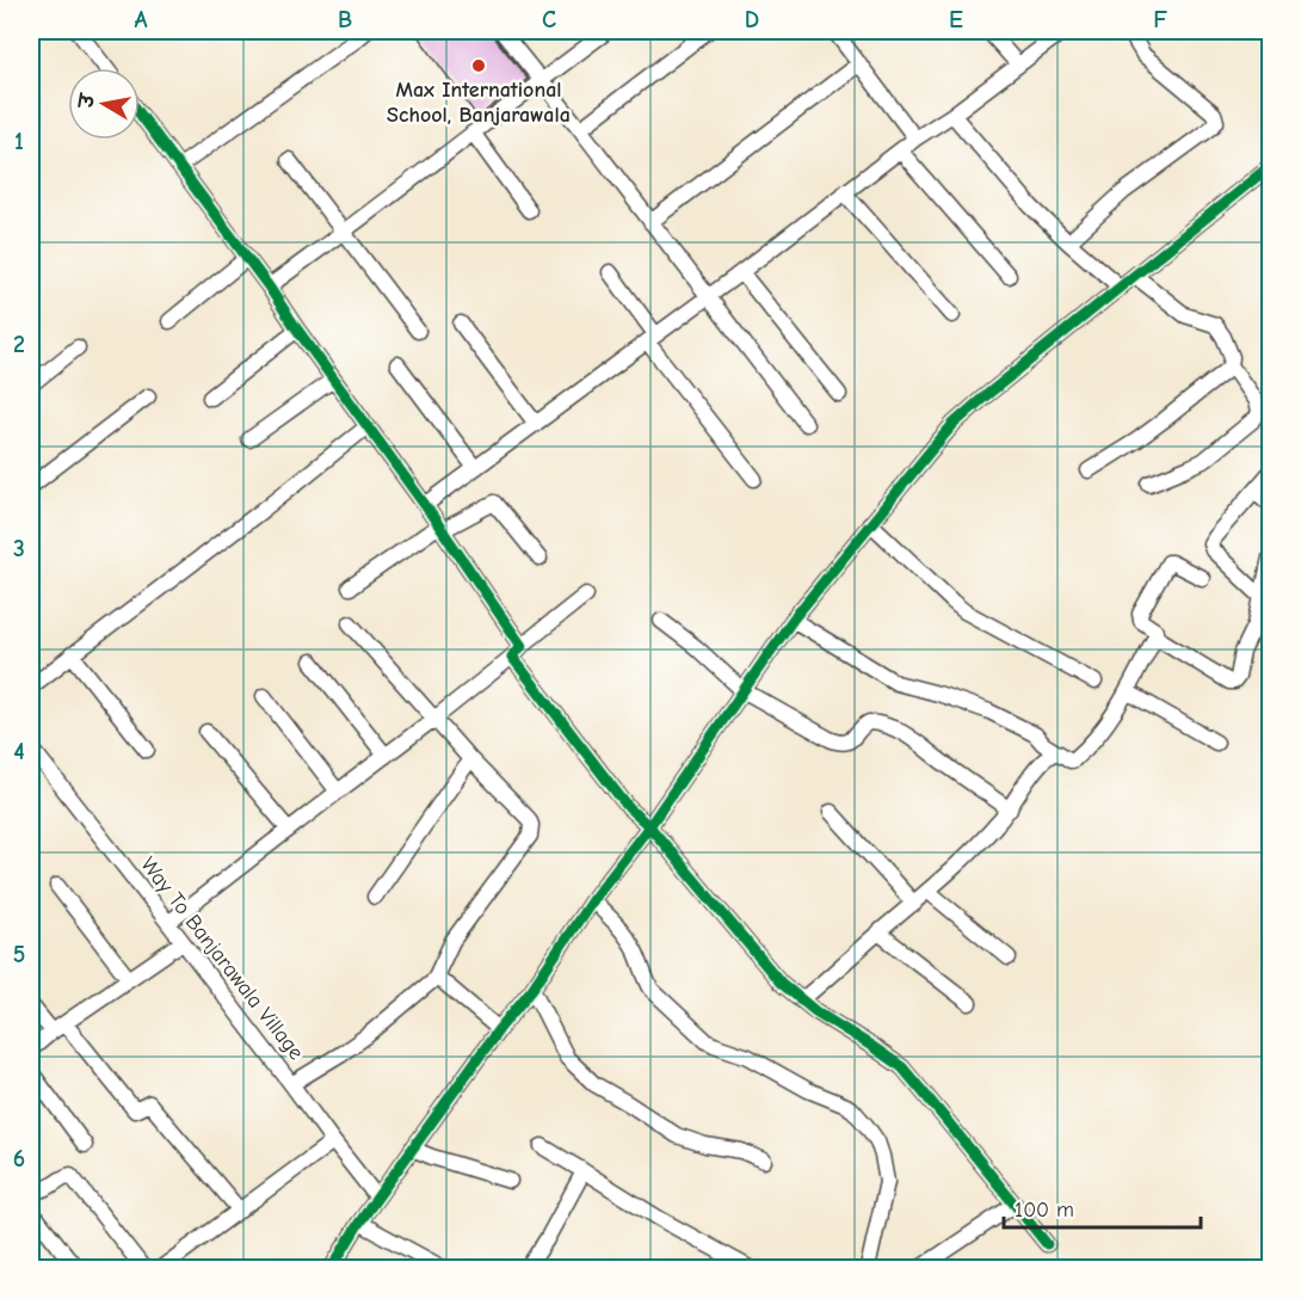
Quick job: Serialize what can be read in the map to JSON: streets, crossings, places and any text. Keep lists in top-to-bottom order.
{
  "streets": {
    "street": ["Way To Banjarawala Village"]
  },
  "places": ["Max International School, Banjarawala"],
  "scale_bar": "100 m",
  "north": "left",
  "grid": {
    "columns": [
      "A",
      "B",
      "C",
      "D",
      "E",
      "F"
    ],
    "rows": [
      "1",
      "2",
      "3",
      "4",
      "5",
      "6"
    ]
  }
}
